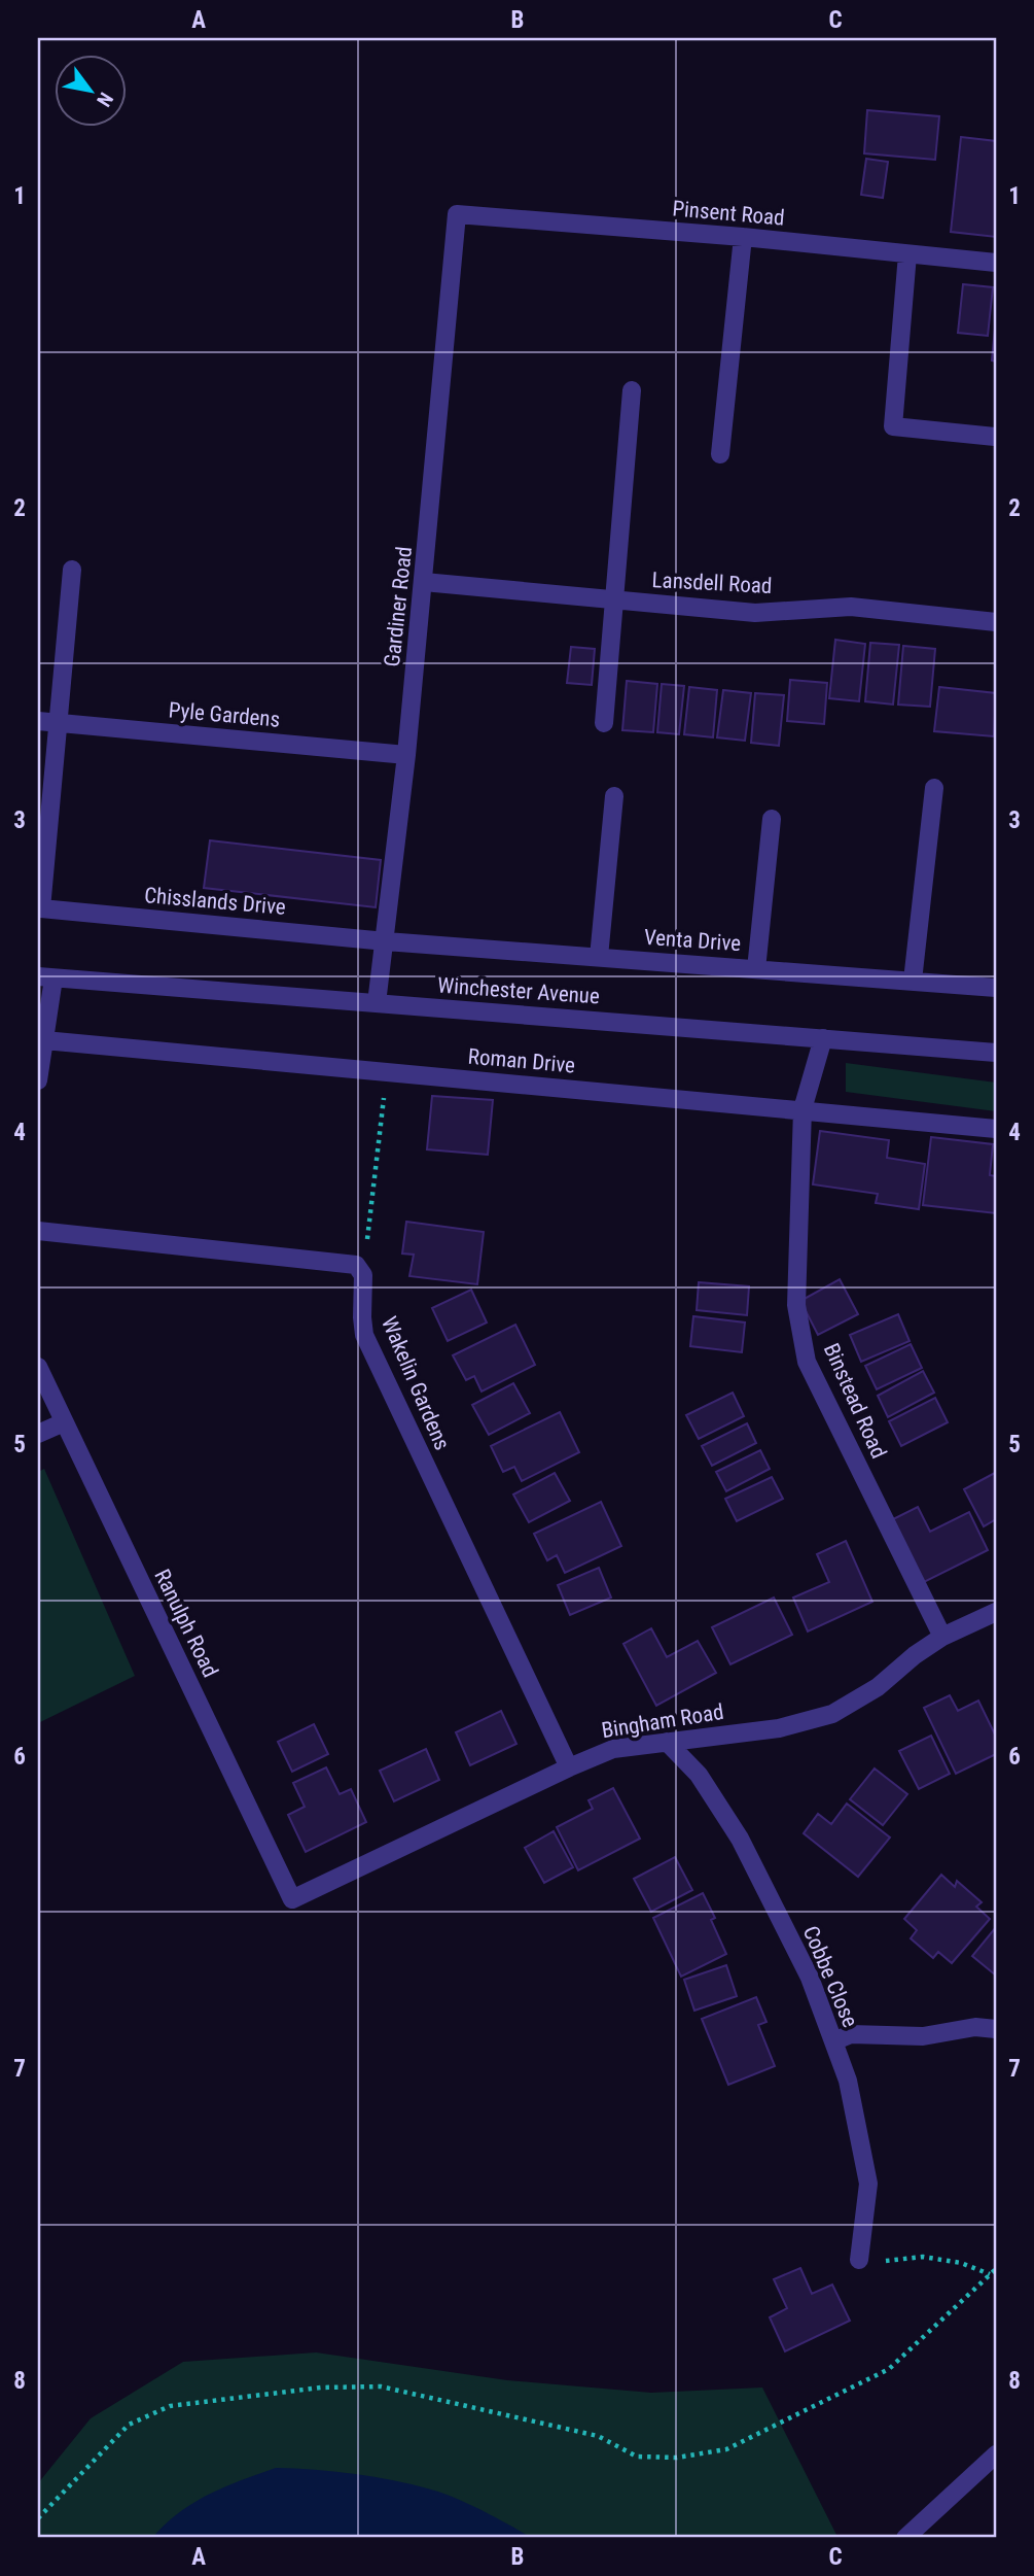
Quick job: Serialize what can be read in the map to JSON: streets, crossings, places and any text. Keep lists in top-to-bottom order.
{
  "streets": {
    "street": [
      "Pinsent Road",
      "Lansdell Road",
      "Gardiner Road",
      "Pyle Gardens",
      "Chisslands Drive",
      "Venta Drive",
      "Winchester Avenue",
      "Roman Drive",
      "Wakelin Gardens",
      "Binstead Road",
      "Ranulph Road",
      "Bingham Road",
      "Cobbe Close"
    ]
  },
  "crossings": [
    ["Pinsent Road", "Gardiner Road"],
    ["Lansdell Road", "Gardiner Road"],
    ["Gardiner Road", "Pyle Gardens"],
    ["Gardiner Road", "Chisslands Drive"],
    ["Gardiner Road", "Venta Drive"],
    ["Gardiner Road", "Winchester Avenue"],
    ["Pyle Gardens", "Chisslands Drive"],
    ["Chisslands Drive", "Venta Drive"],
    ["Winchester Avenue", "Binstead Road"],
    ["Roman Drive", "Binstead Road"],
    ["Wakelin Gardens", "Bingham Road"],
    ["Binstead Road", "Bingham Road"],
    ["Ranulph Road", "Bingham Road"],
    ["Bingham Road", "Cobbe Close"]
  ],
  "north": "bottom right",
  "grid": {
    "columns": ["A", "B", "C"],
    "rows": [
      "1",
      "2",
      "3",
      "4",
      "5",
      "6",
      "7",
      "8"
    ]
  }
}
